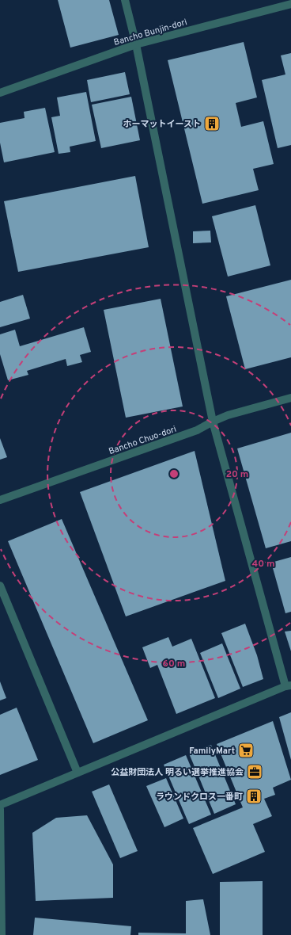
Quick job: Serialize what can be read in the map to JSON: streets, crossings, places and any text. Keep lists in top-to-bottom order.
{
  "streets": {
    "street": ["Bancho Bunjin-dori", "Bancho Chuo-dori"]
  },
  "places": {
    "building": ["ホーマットイースト", "ラウンドクロス一番町"],
    "supermarket": ["FamilyMart"],
    "office": ["公益財団法人 明るい選挙推進協会"]
  },
  "rings": ["20 m", "40 m", "60 m"]
}
